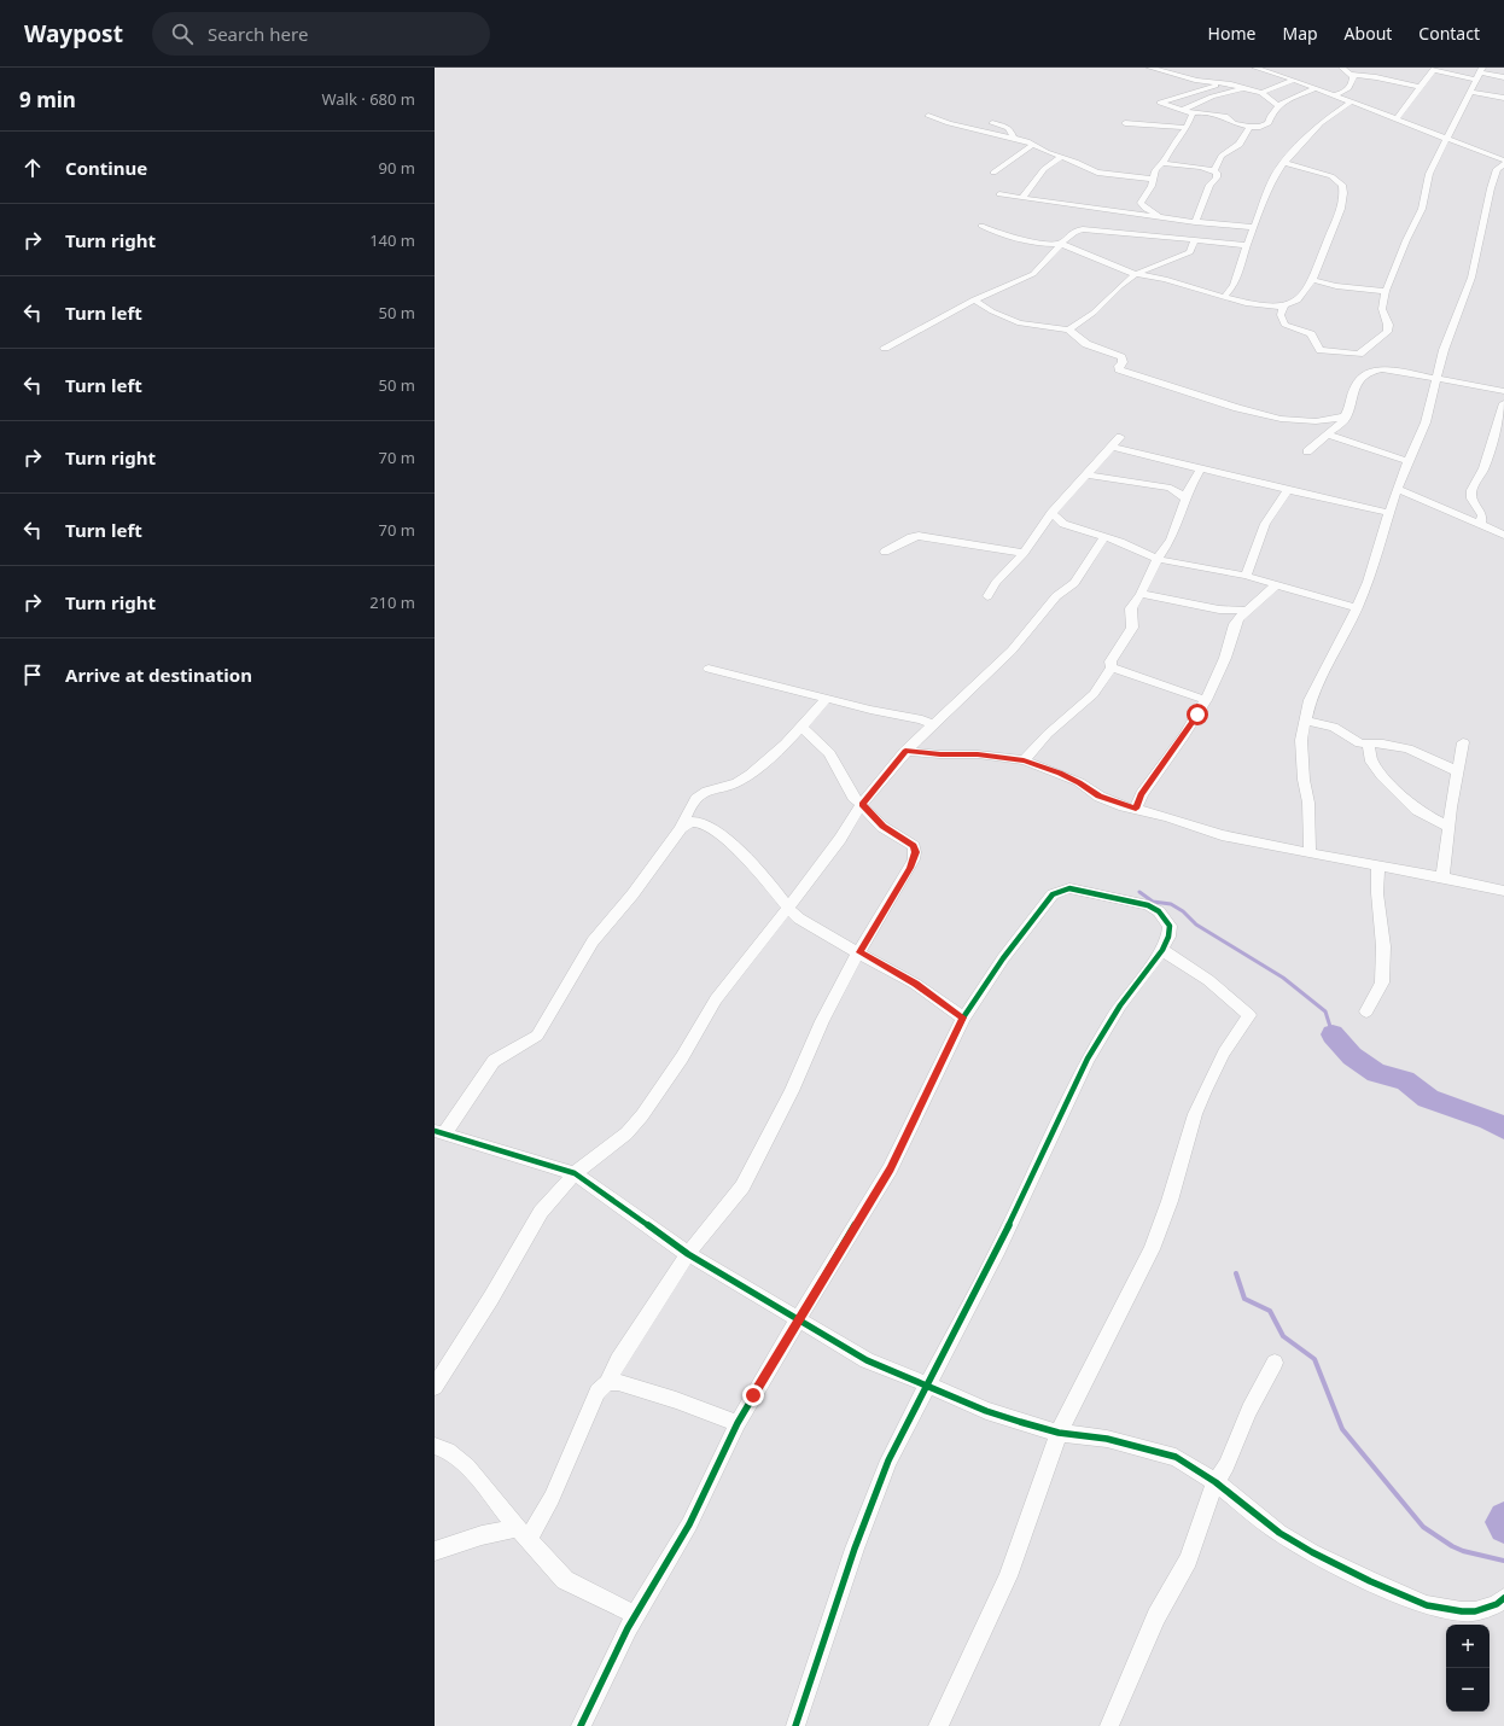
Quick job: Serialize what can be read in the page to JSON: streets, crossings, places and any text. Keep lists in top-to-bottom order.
{
  "page": {
    "header": "Waypost",
    "search": "Search here",
    "nav": [
      "Home",
      "Map",
      "About",
      "Contact"
    ],
    "heading": ["9 min", "Walk · 680 m"],
    "list": [
      ["Continue", "90 m"],
      ["Turn right", "140 m"],
      ["Turn left", "50 m"],
      ["Turn left", "50 m"],
      ["Turn right", "70 m"],
      ["Turn left", "70 m"],
      ["Turn right", "210 m"],
      "Arrive at destination"
    ],
    "map_buttons": ["+", "−"]
  }
}
